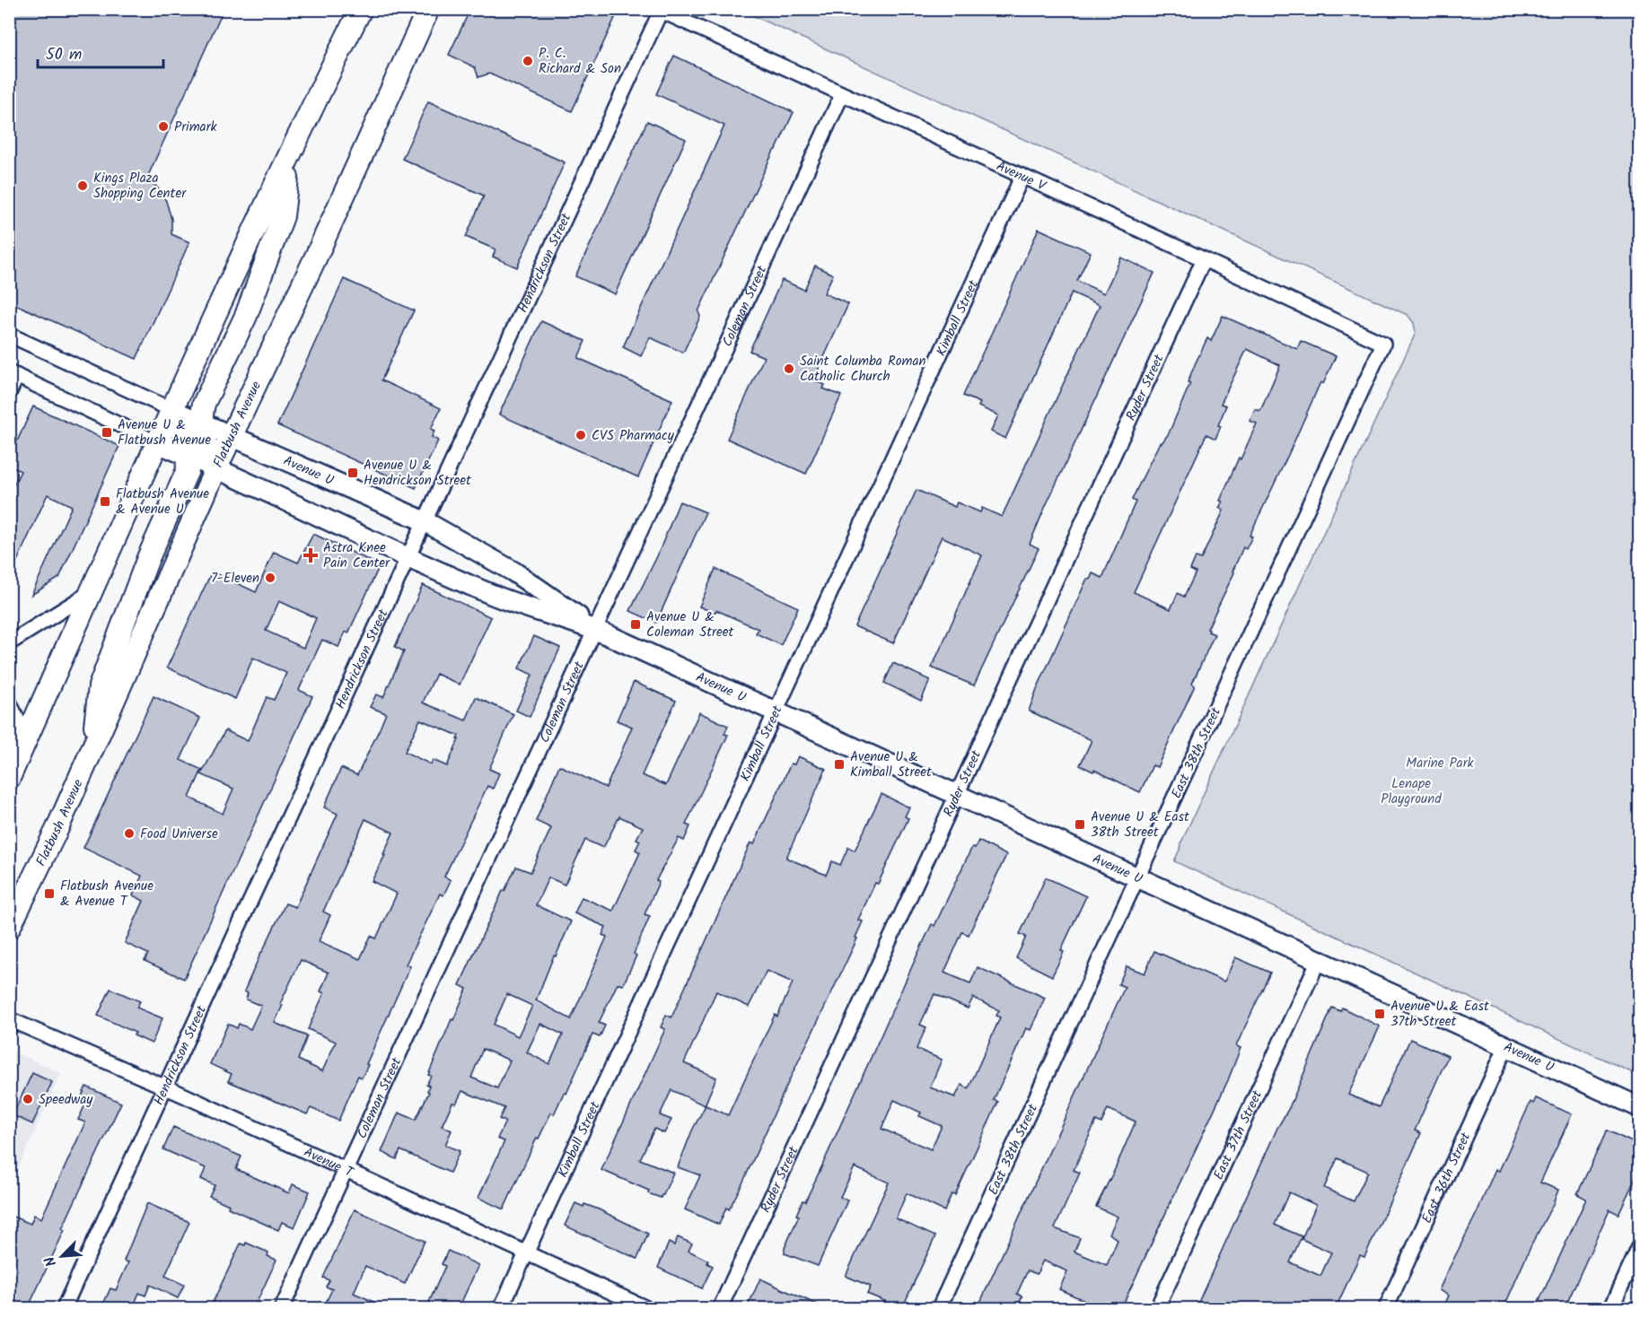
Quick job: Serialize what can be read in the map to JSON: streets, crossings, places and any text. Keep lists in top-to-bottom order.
{
  "streets": {
    "main road": ["Flatbush Avenue", "Avenue U"],
    "street": [
      "Avenue V",
      "Hendrickson Street",
      "Coleman Street",
      "Kimball Street",
      "Ryder Street",
      "East 38th Street",
      "East 37th Street",
      "Avenue T",
      "East 36th Street"
    ]
  },
  "crossings": [
    ["Avenue V", "Hendrickson Street"],
    ["Avenue V", "Coleman Street"],
    ["Avenue V", "Kimball Street"],
    ["Avenue V", "Ryder Street"],
    ["Avenue V", "East 38th Street"],
    ["Hendrickson Street", "Avenue U"],
    ["Hendrickson Street", "Avenue T"],
    ["Coleman Street", "Avenue U"],
    ["Coleman Street", "Avenue T"],
    ["Kimball Street", "Avenue U"],
    ["Kimball Street", "Avenue T"],
    ["Ryder Street", "Avenue U"],
    ["Flatbush Avenue", "Avenue U"],
    ["Avenue U", "East 38th Street"],
    ["Avenue U", "East 37th Street"],
    ["Avenue U", "East 36th Street"]
  ],
  "parks": ["Marine Park", "Lenape Playground"],
  "places": {
    "other": [
      "P. C. Richard & Son",
      "Primark",
      "Kings Plaza Shopping Center",
      "Saint Columba Roman Catholic Church",
      "CVS Pharmacy",
      "7-Eleven",
      "Food Universe",
      "Speedway"
    ],
    "transit": [
      "Avenue U & Flatbush Avenue",
      "Avenue U & Hendrickson Street",
      "Flatbush Avenue & Avenue U",
      "Avenue U & Coleman Street",
      "Avenue U & Kimball Street",
      "Avenue U & East 38th Street",
      "Flatbush Avenue & Avenue T",
      "Avenue U & East 37th Street"
    ],
    "health": ["Astra Knee Pain Center"]
  },
  "scale_bar": "50 m",
  "north": "bottom left"
}
